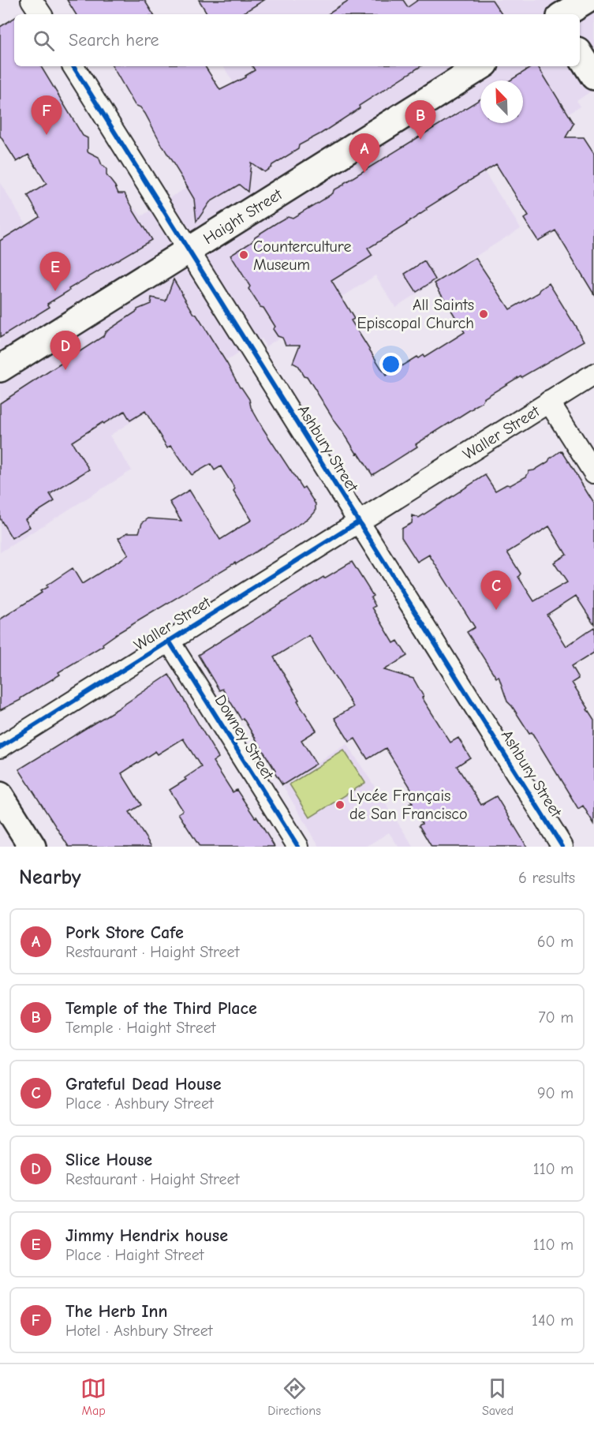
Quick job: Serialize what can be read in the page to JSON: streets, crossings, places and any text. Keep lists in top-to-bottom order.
{
  "streets": {
    "street": [
      "Haight Street",
      "Waller Street",
      "Ashbury Street",
      "Downey Street"
    ]
  },
  "crossings": [
    ["Haight Street", "Ashbury Street"],
    ["Waller Street", "Ashbury Street"],
    ["Waller Street", "Downey Street"]
  ],
  "places": ["Counterculture Museum", "All Saints Episcopal Church", "Lycée Français de San Francisco"],
  "north": "top left",
  "page": {
    "search": "Search here",
    "pins": [
      "F",
      "B",
      "A",
      "E",
      "D",
      "C"
    ],
    "heading": ["Nearby", "6 results"],
    "list": [
      {
        "mark": "A",
        "name": "Pork Store Cafe",
        "note": "Restaurant · Haight Street",
        "value": "60 m"
      },
      {
        "mark": "B",
        "name": "Temple of the Third Place",
        "note": "Temple · Haight Street",
        "value": "70 m"
      },
      {
        "mark": "C",
        "name": "Grateful Dead House",
        "note": "Place · Ashbury Street",
        "value": "90 m"
      },
      {
        "mark": "D",
        "name": "Slice House",
        "note": "Restaurant · Haight Street",
        "value": "110 m"
      },
      {
        "mark": "E",
        "name": "Jimmy Hendrix house",
        "note": "Place · Haight Street",
        "value": "110 m"
      },
      {
        "mark": "F",
        "name": "The Herb Inn",
        "note": "Hotel · Ashbury Street",
        "value": "140 m"
      }
    ],
    "nav": ["Map", "Directions", "Saved"]
  }
}
